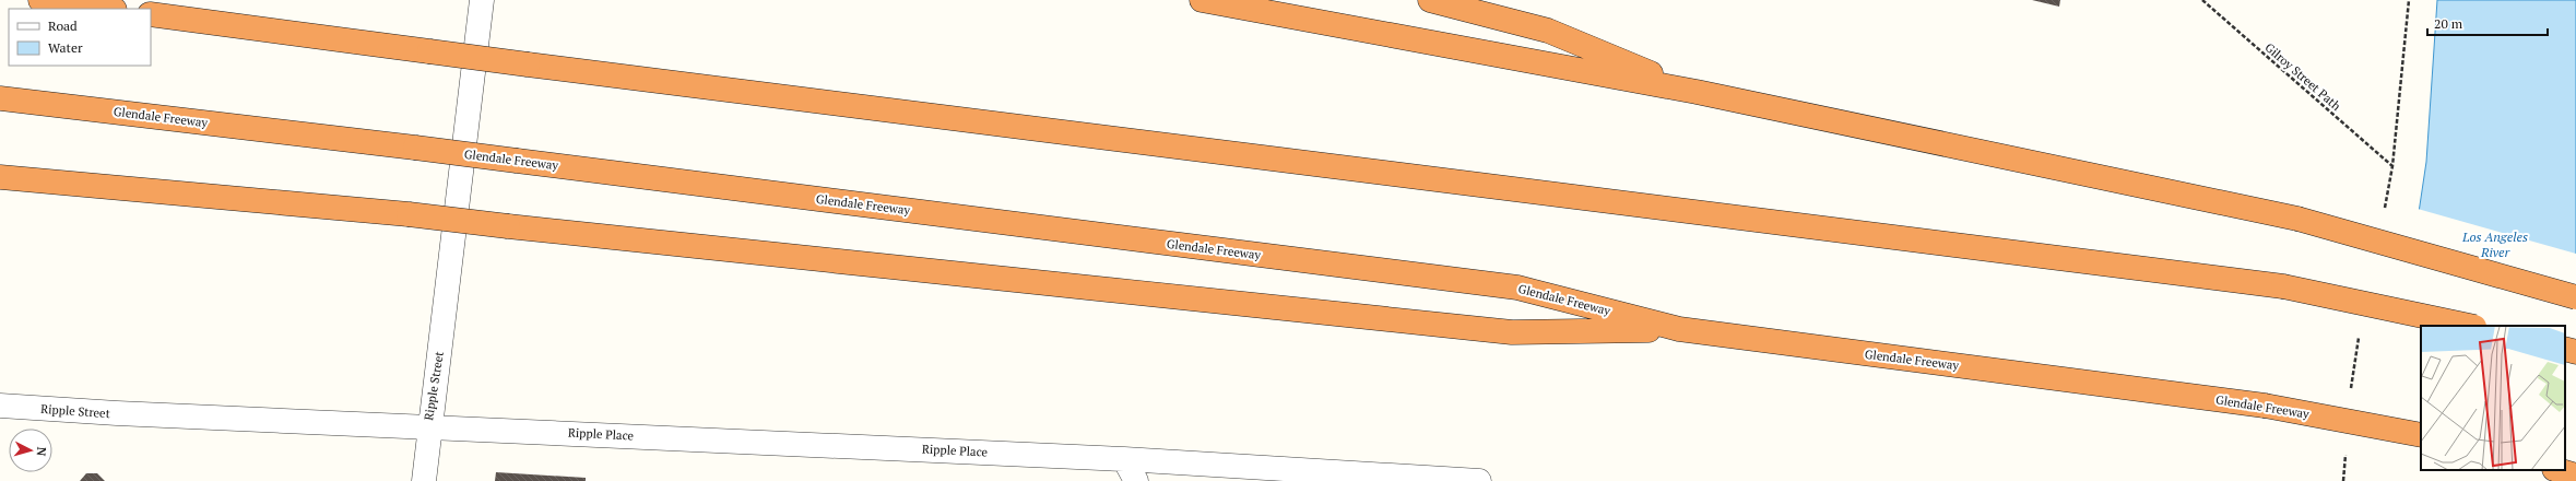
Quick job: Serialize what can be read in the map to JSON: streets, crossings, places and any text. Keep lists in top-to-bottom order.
{
  "streets": {
    "highway": ["Glendale Freeway"],
    "street": ["Ripple Street", "Ripple Place"],
    "path": ["Gilroy Street Path"]
  },
  "crossings": [
    ["Ripple Street", "Ripple Place"]
  ],
  "water": ["Los Angeles River"],
  "legend": ["Road", "Water"],
  "scale_bar": "20 m",
  "north": "right"
}
